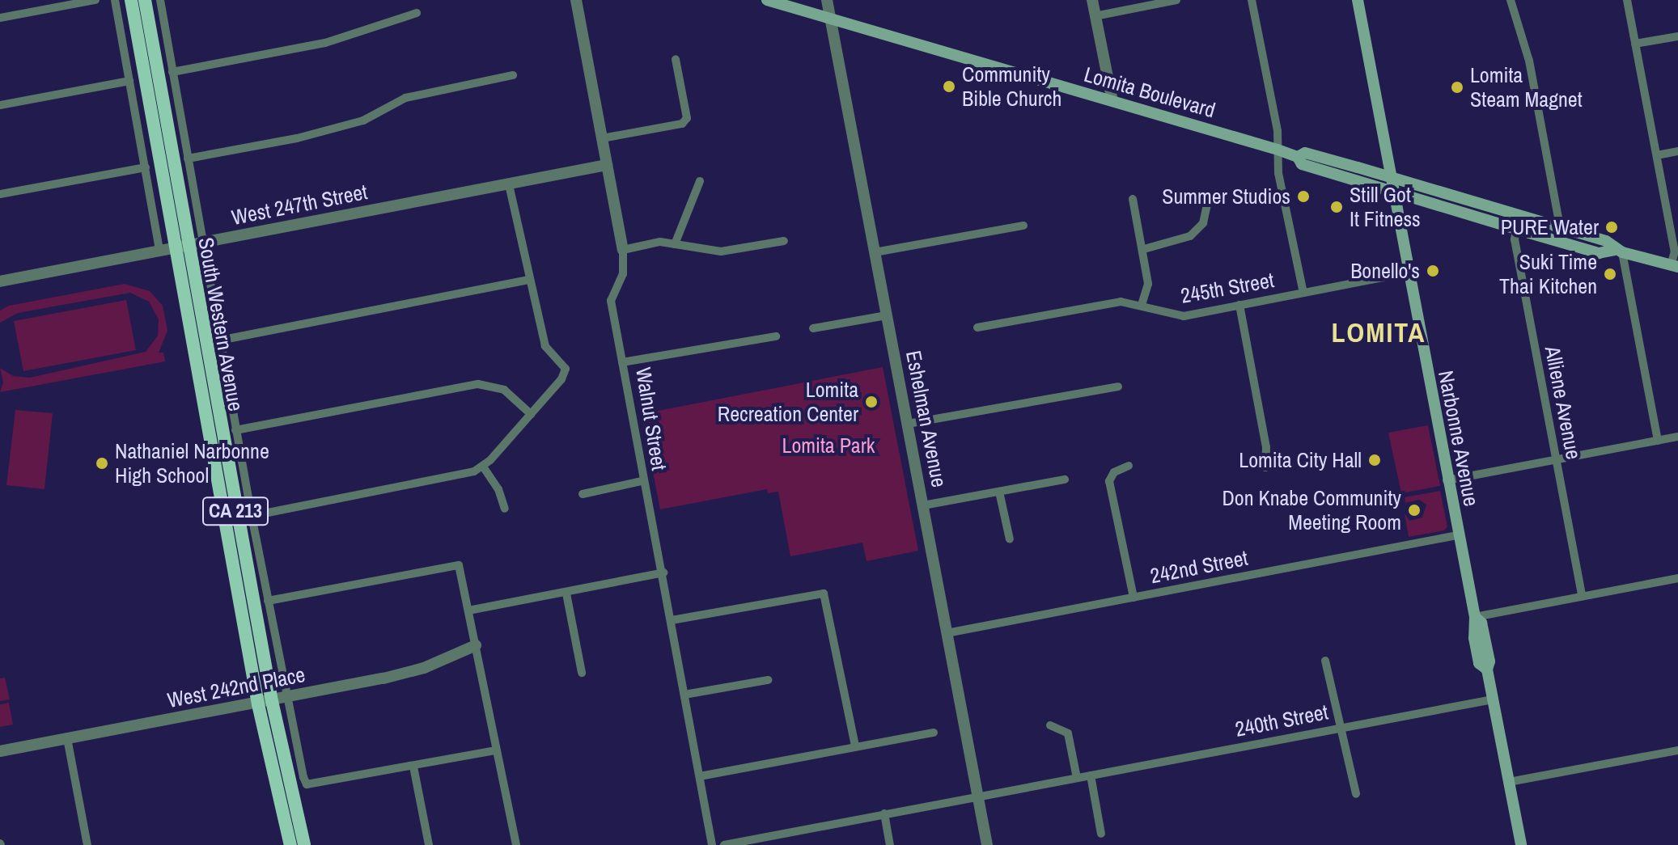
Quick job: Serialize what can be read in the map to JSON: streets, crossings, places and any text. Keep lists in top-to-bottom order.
{
  "streets": {
    "main road": [
      "Lomita Boulevard",
      "South Western Avenue",
      "Narbonne Avenue",
      "CA 213"
    ],
    "street": [
      "West 247th Street",
      "245th Street",
      "Alliene Avenue",
      "Walnut Street",
      "Eshelman Avenue",
      "242nd Street",
      "West 242nd Place",
      "240th Street"
    ]
  },
  "crossings": [
    ["Lomita Boulevard", "Alliene Avenue"],
    ["Lomita Boulevard", "Eshelman Avenue"],
    ["Lomita Boulevard", "Narbonne Avenue"],
    ["West 247th Street", "South Western Avenue"],
    ["West 247th Street", "Walnut Street"],
    ["245th Street", "Narbonne Avenue"],
    ["South Western Avenue", "West 242nd Place"],
    ["Eshelman Avenue", "242nd Street"],
    ["Eshelman Avenue", "240th Street"],
    ["Narbonne Avenue", "242nd Street"],
    ["Narbonne Avenue", "240th Street"]
  ],
  "districts": ["LOMITA"],
  "parks": ["Lomita Park"],
  "places": [
    "Community Bible Church",
    "Lomita Steam Magnet",
    "Summer Studios",
    "Still Got It Fitness",
    "PURE Water",
    "Bonello's",
    "Suki Time Thai Kitchen",
    "Lomita Recreation Center",
    "Lomita City Hall",
    "Nathaniel Narbonne High School",
    "Don Knabe Community Meeting Room"
  ]
}
